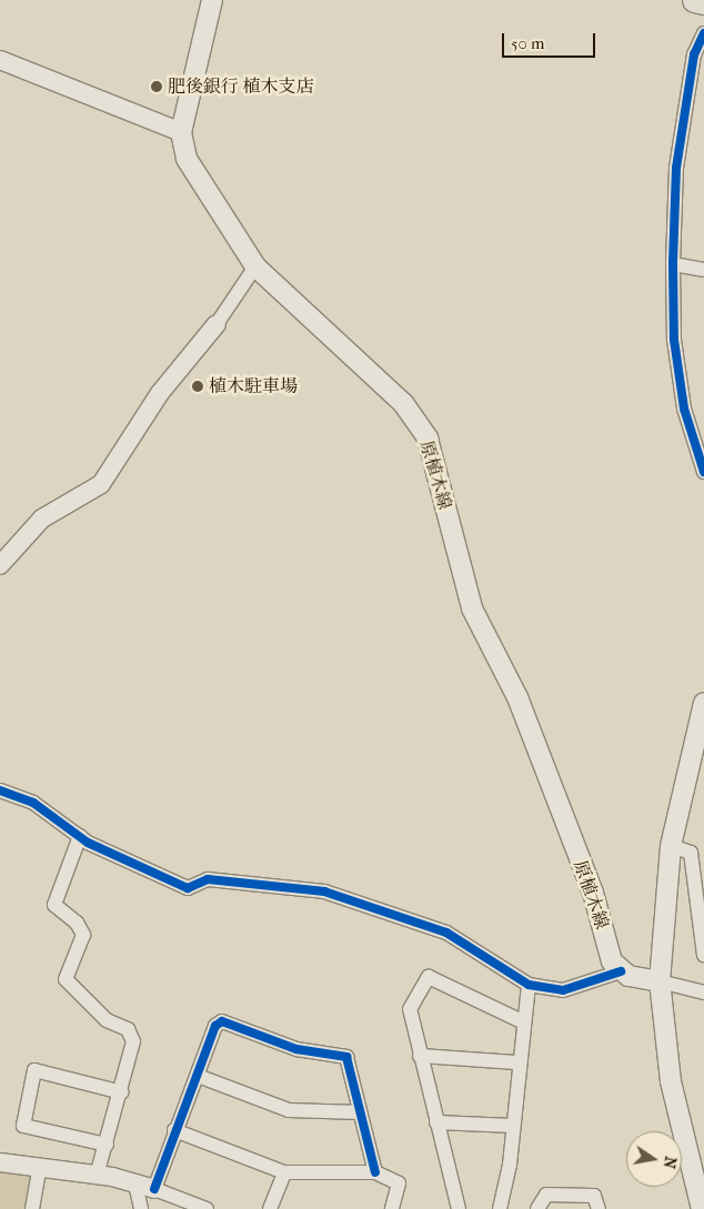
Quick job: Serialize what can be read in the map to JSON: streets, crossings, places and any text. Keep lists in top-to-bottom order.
{
  "streets": {
    "main road": ["原植木線"]
  },
  "places": ["肥後銀行 植木支店", "植木駐車場"],
  "scale_bar": "50 m",
  "north": "right"
}
